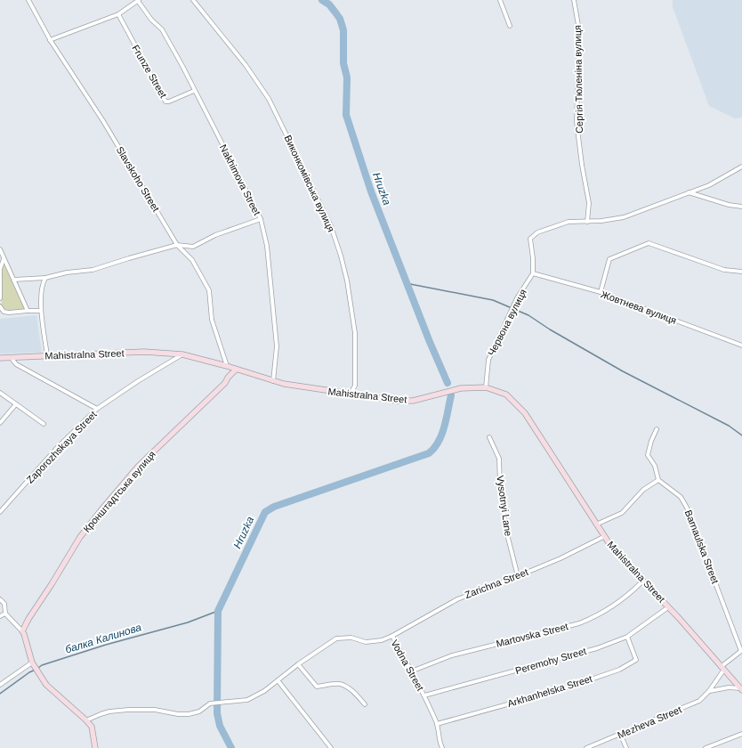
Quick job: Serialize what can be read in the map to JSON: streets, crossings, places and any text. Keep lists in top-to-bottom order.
{
  "streets": {
    "main road": ["Mahistralna Street", "Кронштадтська вулиця"],
    "street": [
      "Frunze Street",
      "Сергія Тюленіна вулиця",
      "Slavskoho Street",
      "Nakhimova Street",
      "Виконкомівська вулиця",
      "Жовтнева вулиця",
      "Червона вулиця",
      "Zaporozhskaya Street",
      "Vysotnyi Lane",
      "Barnaulska Street",
      "Zarichna Street",
      "Martovska Street",
      "Peremohy Street",
      "Vodna Street",
      "Arkhanhelska Street",
      "Mezheva Street"
    ]
  },
  "crossings": [
    ["Frunze Street", "Nakhimova Street"],
    ["Slavskoho Street", "Mahistralna Street"],
    ["Nakhimova Street", "Mahistralna Street"],
    ["Виконкомівська вулиця", "Mahistralna Street"],
    ["Жовтнева вулиця", "Червона вулиця"],
    ["Червона вулиця", "Mahistralna Street"],
    ["Mahistralna Street", "Zaporozhskaya Street"],
    ["Mahistralna Street", "Кронштадтська вулиця"],
    ["Mahistralna Street", "Barnaulska Street"],
    ["Mahistralna Street", "Zarichna Street"],
    ["Mahistralna Street", "Martovska Street"],
    ["Mahistralna Street", "Peremohy Street"],
    ["Mahistralna Street", "Mezheva Street"],
    ["Vysotnyi Lane", "Zarichna Street"],
    ["Barnaulska Street", "Mezheva Street"],
    ["Zarichna Street", "Vodna Street"],
    ["Martovska Street", "Vodna Street"],
    ["Peremohy Street", "Vodna Street"],
    ["Peremohy Street", "Arkhanhelska Street"],
    ["Vodna Street", "Arkhanhelska Street"]
  ],
  "water": ["Hruzka", "балка Калинова"]
}
